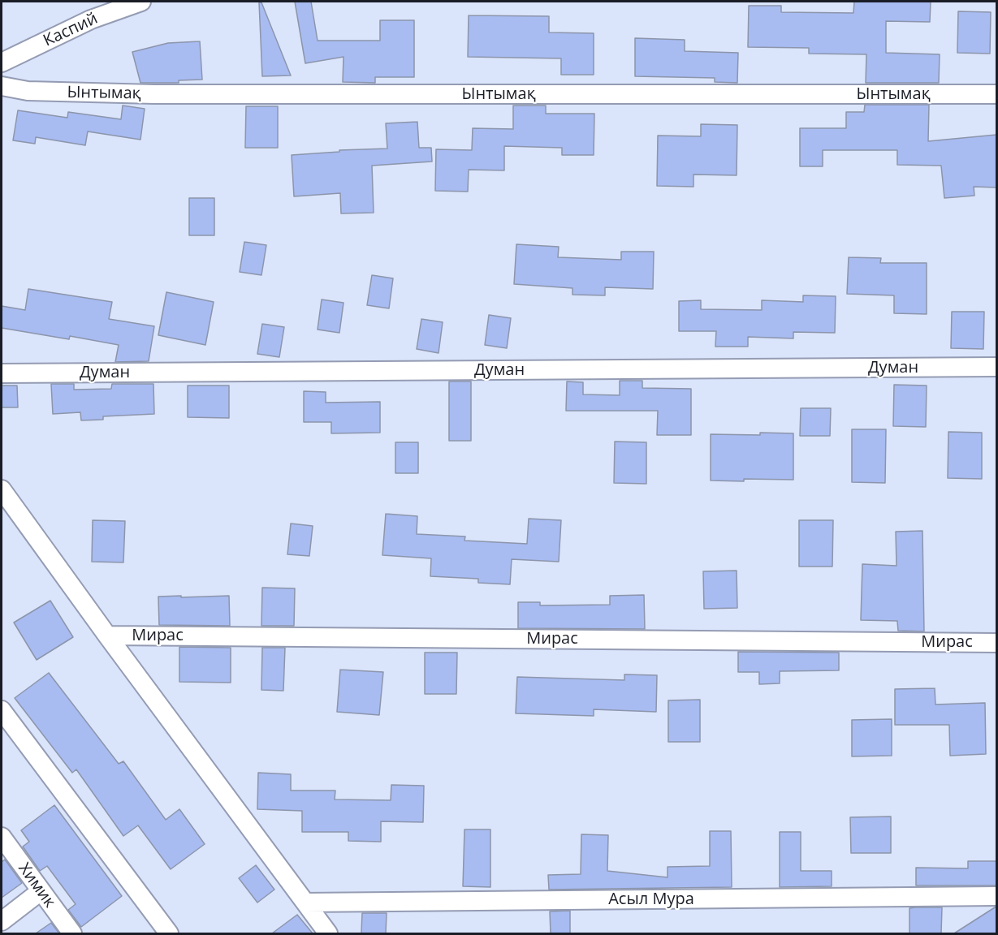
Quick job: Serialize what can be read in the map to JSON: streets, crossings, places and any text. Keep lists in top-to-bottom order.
{
  "streets": {
    "street": [
      "Каспий",
      "Ынтымақ",
      "Думан",
      "Мирас",
      "Химик",
      "Асыл Мура"
    ]
  }
}
